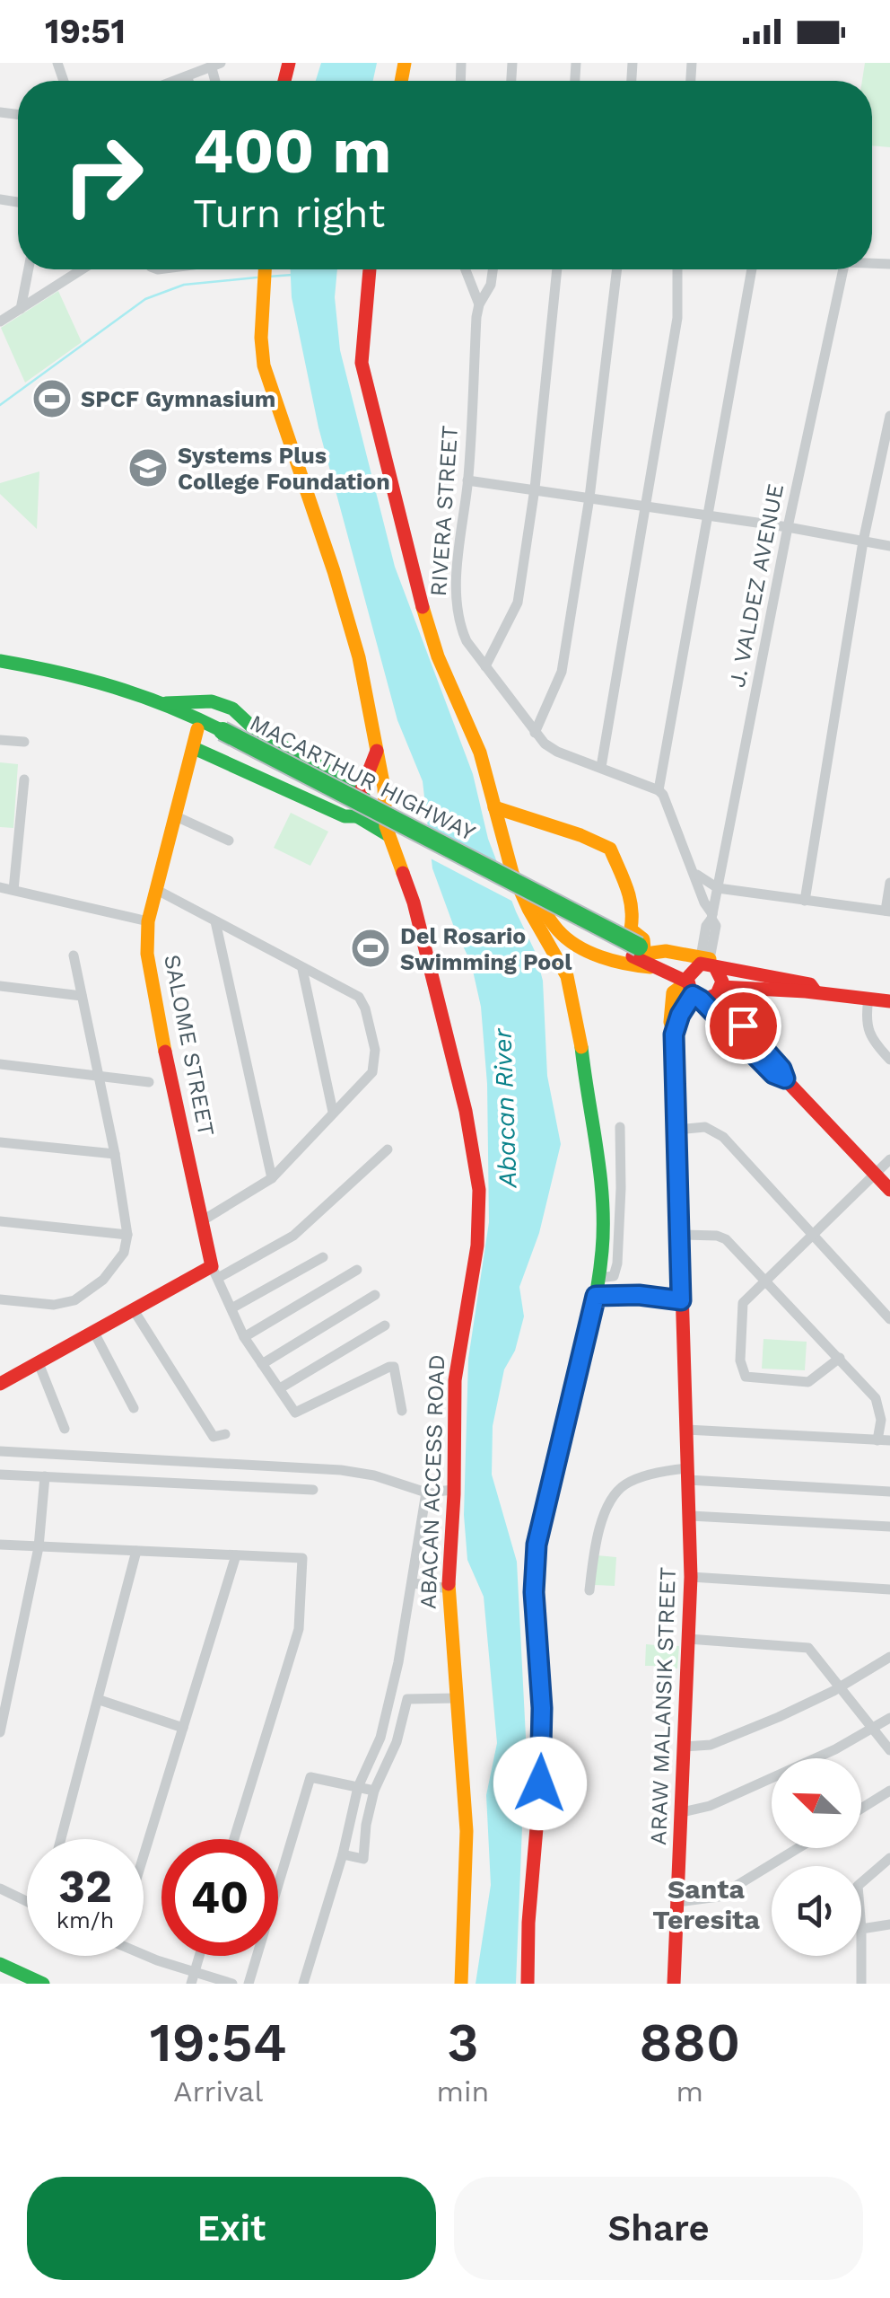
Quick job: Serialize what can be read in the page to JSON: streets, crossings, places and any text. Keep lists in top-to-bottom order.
{
  "streets": {
    "main road": [
      "MACARTHUR HIGHWAY",
      "SALOME STREET",
      "ABACAN ACCESS ROAD",
      "ARAW MALANSIK STREET"
    ],
    "street": ["RIVERA STREET", "J. VALDEZ AVENUE"]
  },
  "crossings": [
    ["J. VALDEZ AVENUE", "MACARTHUR HIGHWAY"],
    ["J. VALDEZ AVENUE", "ARAW MALANSIK STREET"],
    ["MACARTHUR HIGHWAY", "SALOME STREET"],
    ["MACARTHUR HIGHWAY", "ARAW MALANSIK STREET"]
  ],
  "districts": ["Santa Teresita"],
  "water": ["Abacan River"],
  "places": {
    "sports": ["SPCF Gymnasium", "Del Rosario Swimming Pool"],
    "school or university": ["Systems Plus College Foundation"]
  },
  "north": "top left",
  "page": {
    "status": "19:51",
    "turn": ["400 m", "Turn right"],
    "speed": "32 km/h",
    "limit": "40",
    "eta": [
      "19:54",
      "Arrival",
      "3",
      "min",
      "880",
      "m"
    ],
    "buttons": ["Exit", "Share"]
  }
}
